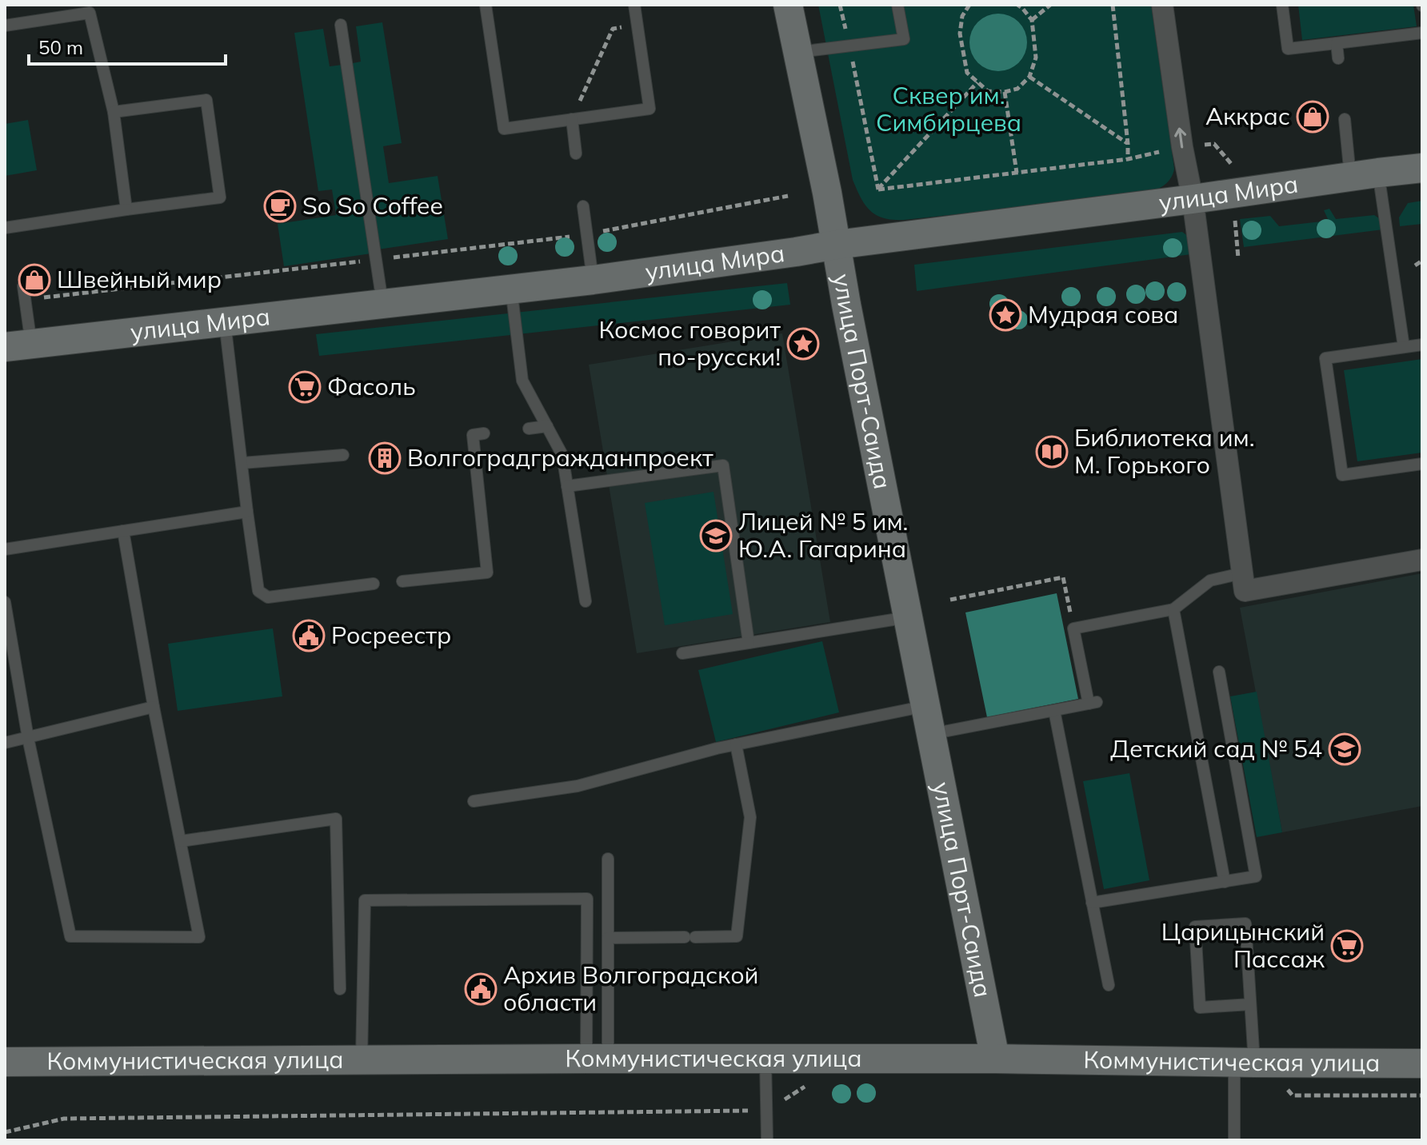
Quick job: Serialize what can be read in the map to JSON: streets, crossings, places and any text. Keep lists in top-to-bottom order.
{
  "streets": {
    "street": ["улица Мира", "улица Порт-Саида", "Коммунистическая улица"]
  },
  "crossings": [
    ["улица Мира", "улица Порт-Саида"],
    ["улица Порт-Саида", "Коммунистическая улица"]
  ],
  "parks": ["Сквер им. Симбирцева"],
  "places": {
    "shop": ["Аккрас", "Швейный мир"],
    "cafe": ["So So Coffee"],
    "place": ["Мудрая сова", "Космос говорит по-русски!"],
    "supermarket": ["Фасоль", "Царицынский Пассаж"],
    "library": ["Библиотека им. М. Горького"],
    "building": ["Волгоградгражданпроект"],
    "school or university": ["Лицей № 5 им. Ю.А. Гагарина", "Детский сад № 54"],
    "public building": ["Росреестр", "Архив Волгоградской области"]
  },
  "scale_bar": "50 m"
}
